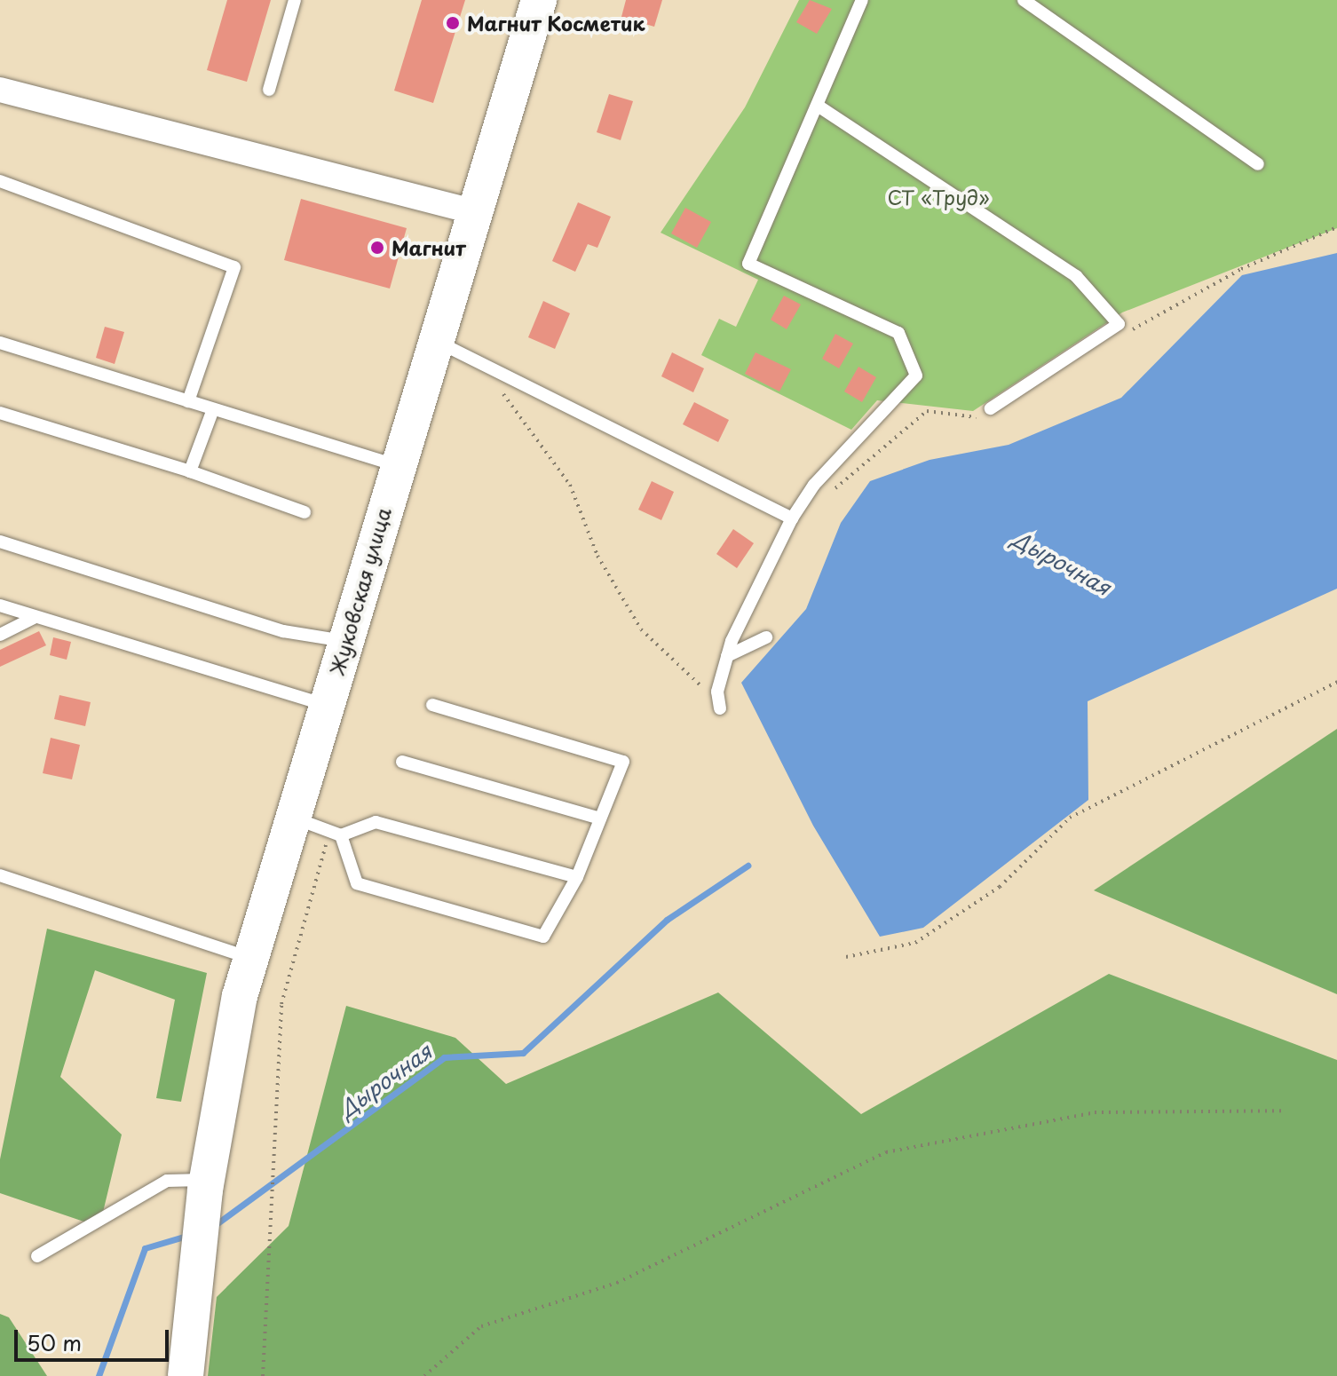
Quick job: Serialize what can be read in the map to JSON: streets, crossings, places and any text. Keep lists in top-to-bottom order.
{
  "streets": {
    "main road": ["Жуковская улица"]
  },
  "water": ["Дырочная"],
  "parks": ["СТ «Труд»"],
  "places": ["Магнит Косметик", "Магнит"],
  "scale_bar": "50 m"
}
